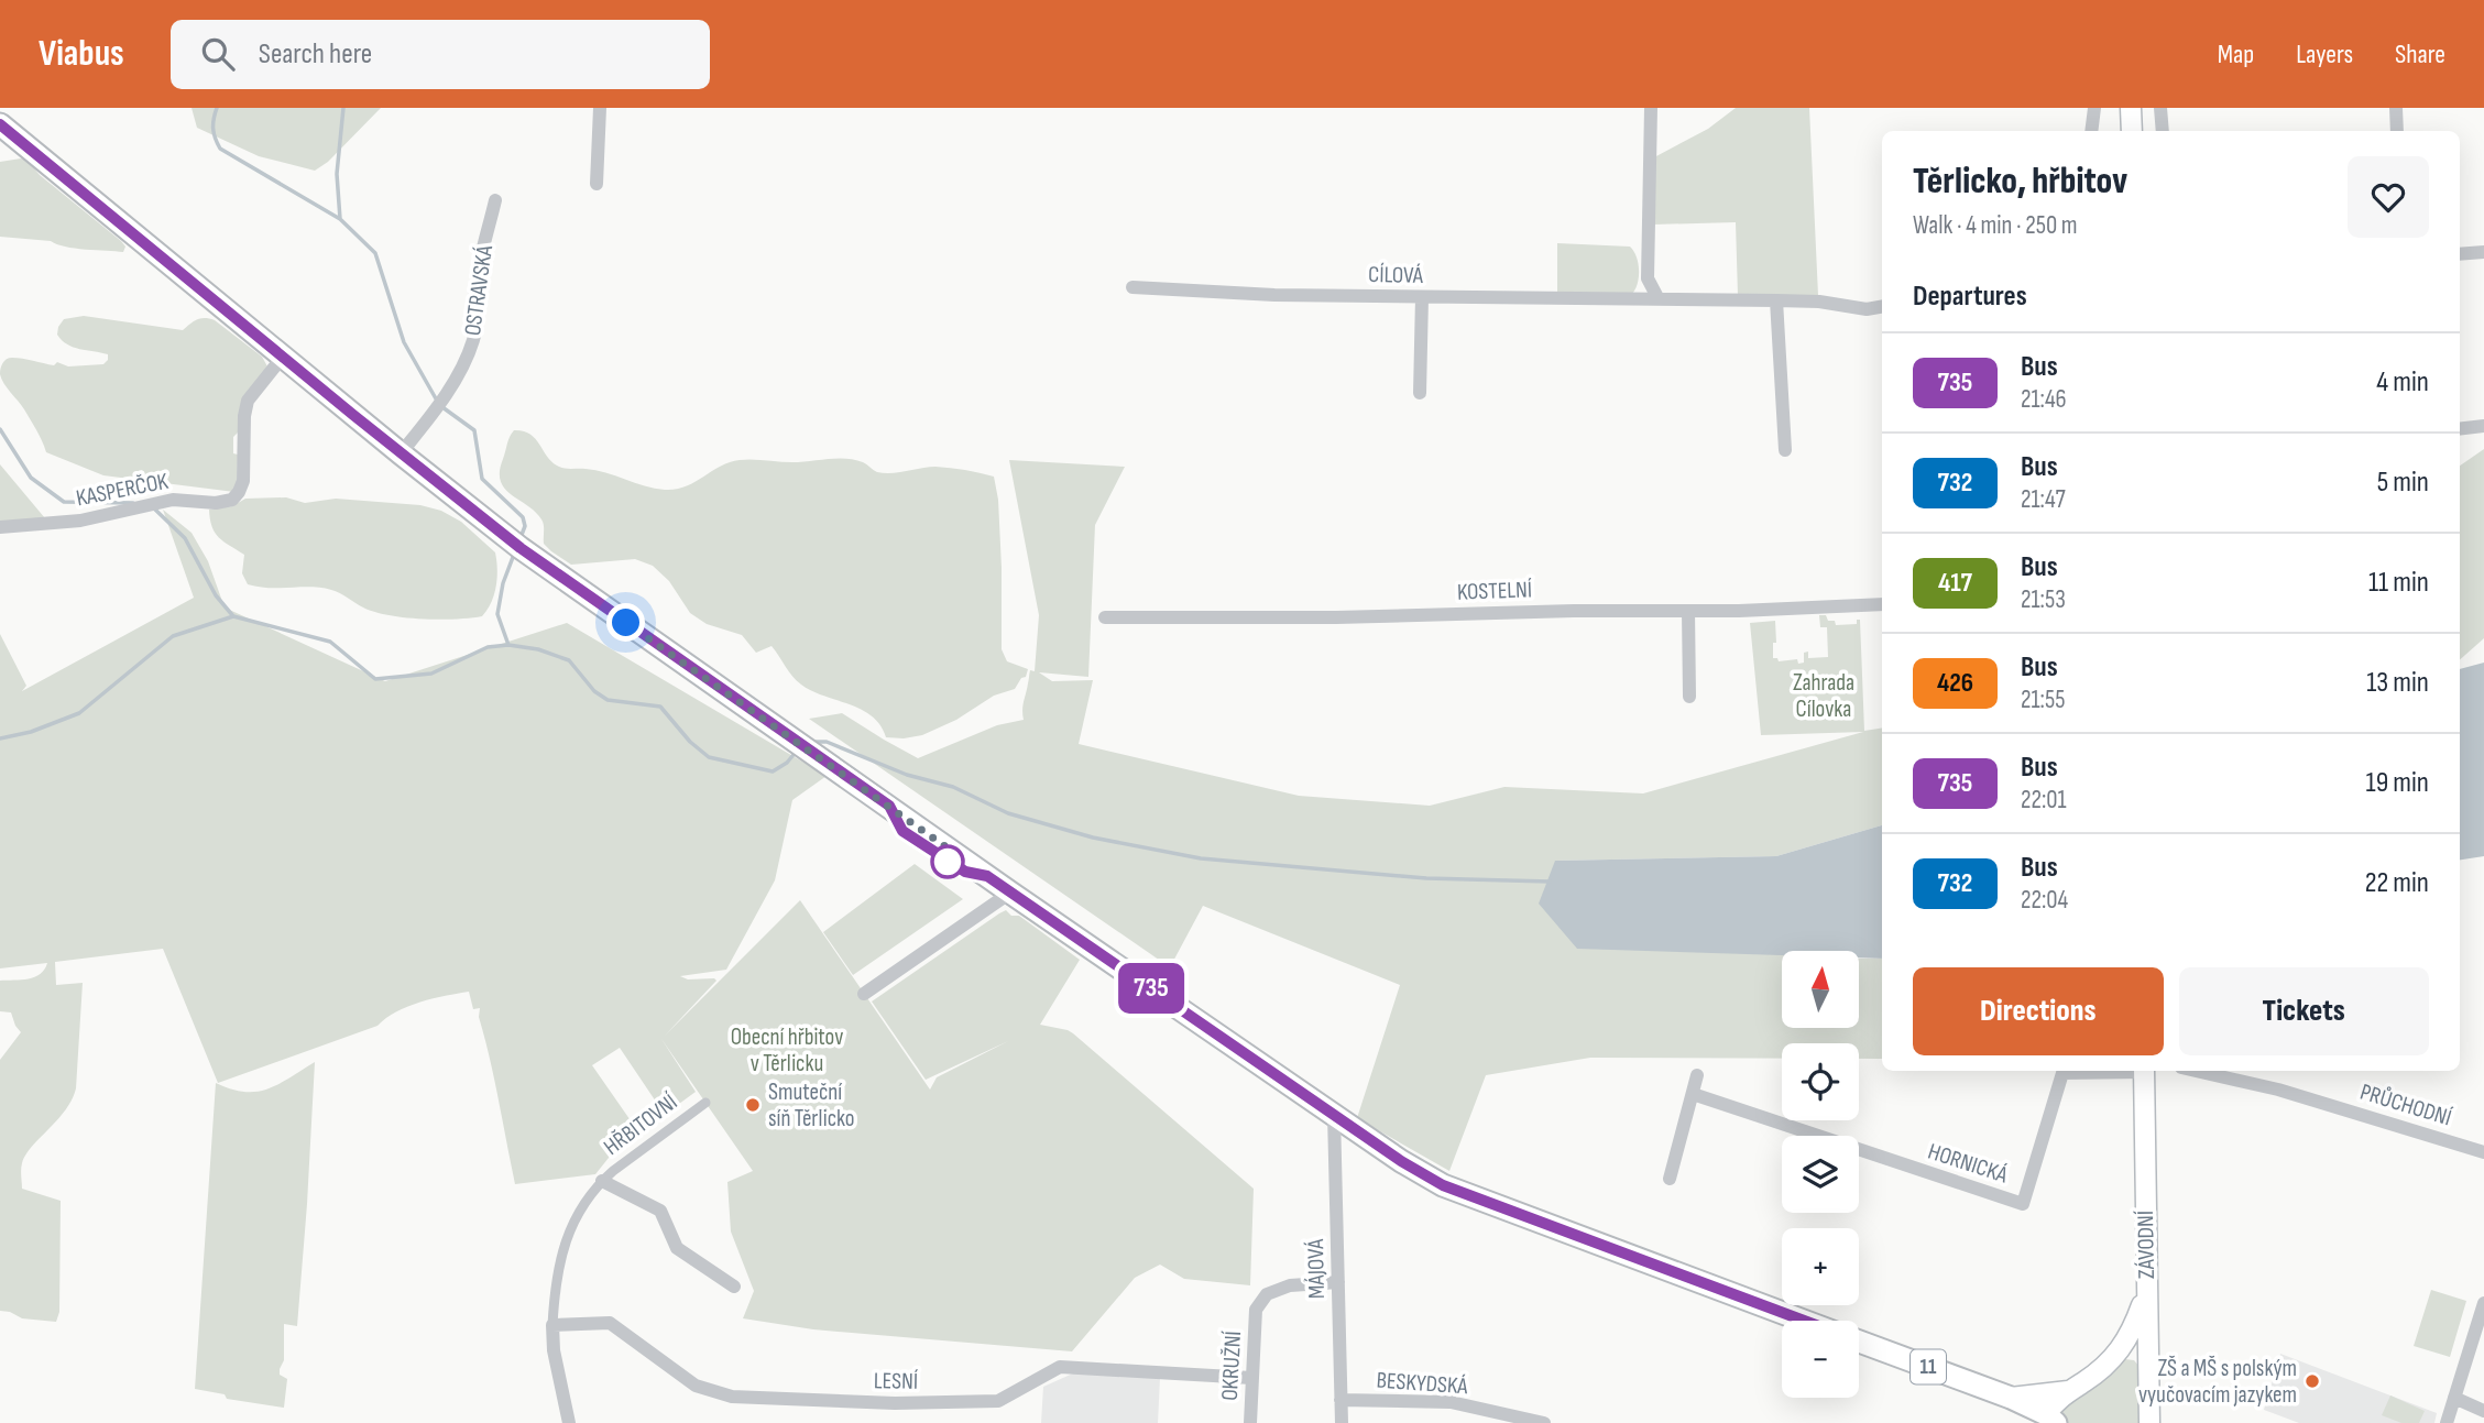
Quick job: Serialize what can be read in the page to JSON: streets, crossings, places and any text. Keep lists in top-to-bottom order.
{
  "streets": {
    "main road": ["ZÁVODNÍ", "11"],
    "street": [
      "CÍLOVÁ",
      "OSTRAVSKÁ",
      "KASPERČOK",
      "KOSTELNÍ",
      "PRŮCHODNÍ",
      "HŘBITOVNÍ",
      "HORNICKÁ",
      "MÁJOVÁ",
      "OKRUŽNÍ",
      "LESNÍ",
      "BESKYDSKÁ"
    ]
  },
  "crossings": [
    ["OSTRAVSKÁ", "11"],
    ["KASPERČOK", "11"],
    ["HŘBITOVNÍ", "LESNÍ"],
    ["MÁJOVÁ", "OKRUŽNÍ"],
    ["MÁJOVÁ", "11"],
    ["MÁJOVÁ", "BESKYDSKÁ"],
    ["OKRUŽNÍ", "LESNÍ"]
  ],
  "parks": ["Zahrada Cílovka", "Obecní hřbitov v Těrlicku"],
  "places": ["Smuteční síň Těrlicko", "ZŠ a MŠ s polským vyučovacím jazykem"],
  "lines": ["bus line 735"],
  "north": "top",
  "page": {
    "header": "Viabus",
    "search": "Search here",
    "nav": ["Map", "Layers", "Share"],
    "on_map": "735",
    "heading": [
      ["Těrlicko, hřbitov", "Walk · 4 min · 250 m"],
      "Departures"
    ],
    "list": [
      {
        "mark": "735",
        "name": "Bus",
        "note": "21:46",
        "value": "4 min"
      },
      {
        "mark": "732",
        "name": "Bus",
        "note": "21:47",
        "value": "5 min"
      },
      {
        "mark": "417",
        "name": "Bus",
        "note": "21:53",
        "value": "11 min"
      },
      {
        "mark": "426",
        "name": "Bus",
        "note": "21:55",
        "value": "13 min"
      },
      {
        "mark": "735",
        "name": "Bus",
        "note": "22:01",
        "value": "19 min"
      },
      {
        "mark": "732",
        "name": "Bus",
        "note": "22:04",
        "value": "22 min"
      }
    ],
    "map_buttons": ["+", "−"],
    "buttons": ["Directions", "Tickets"]
  }
}
